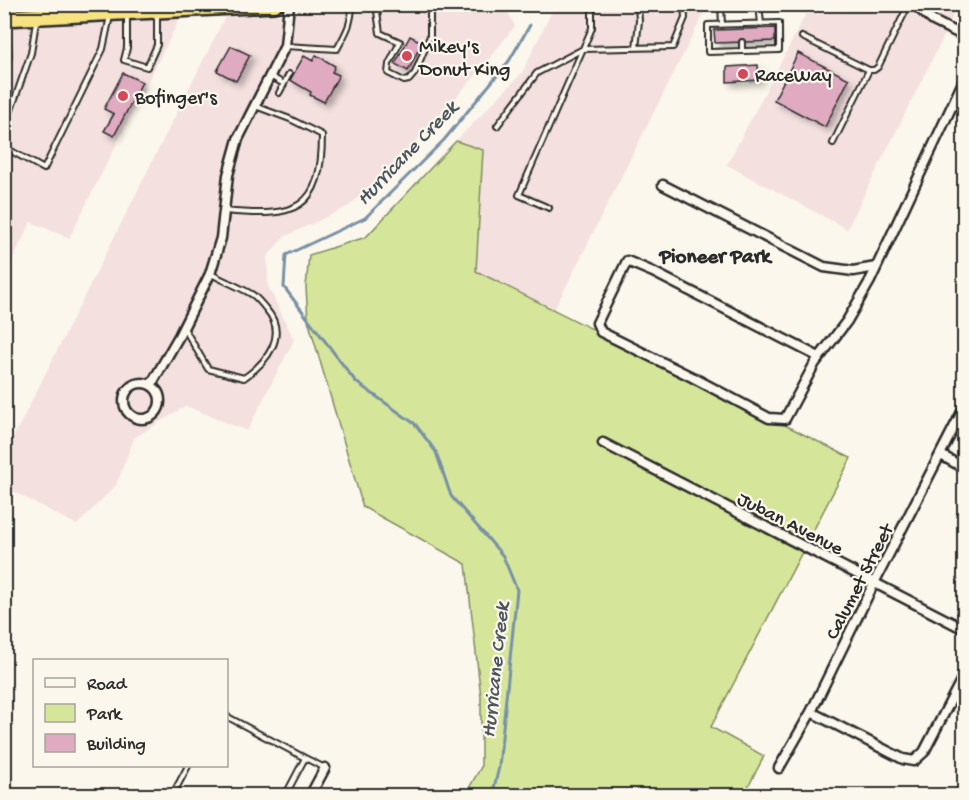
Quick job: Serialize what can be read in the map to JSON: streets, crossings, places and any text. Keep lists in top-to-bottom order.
{
  "streets": {
    "street": ["Juban Avenue", "Calumet Street"]
  },
  "crossings": [
    ["Juban Avenue", "Calumet Street"]
  ],
  "districts": ["Pioneer Park"],
  "water": ["Hurricane Creek"],
  "places": ["Mikey's Donut King", "RaceWay", "Bofinger's"],
  "legend": ["Road", "Park", "Building"]
}
